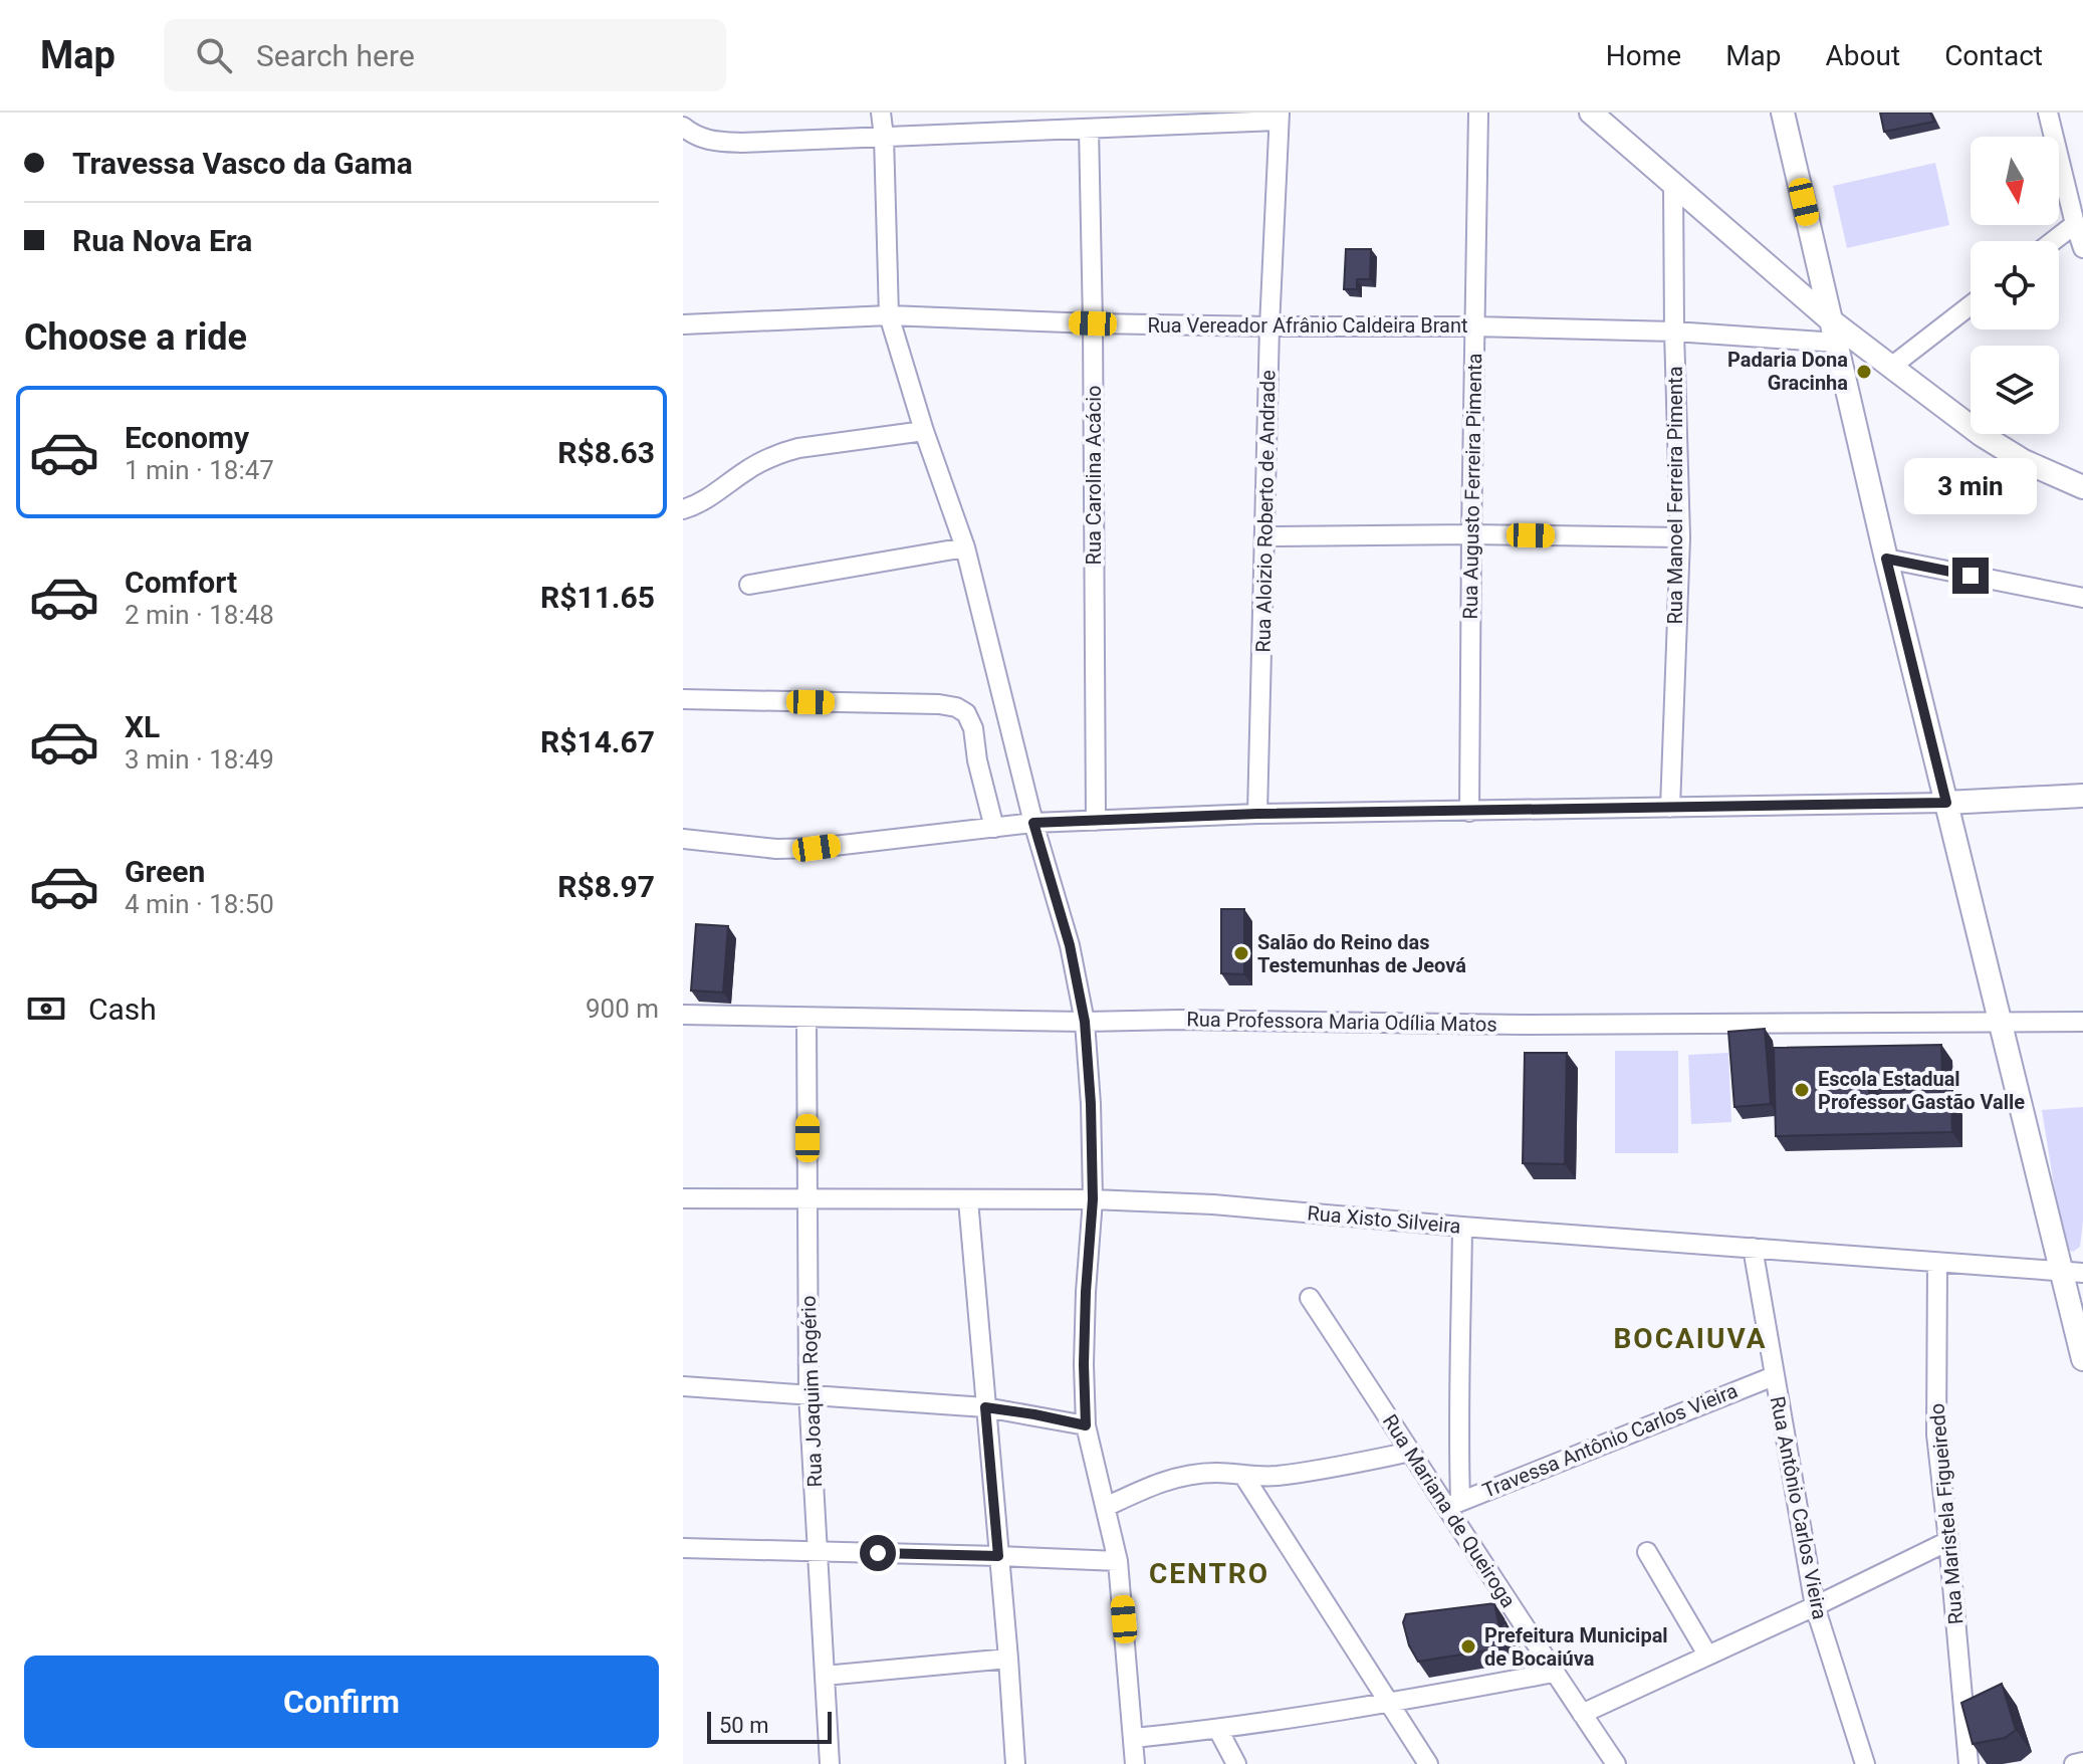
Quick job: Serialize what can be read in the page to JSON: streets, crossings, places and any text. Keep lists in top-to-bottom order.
{
  "streets": {
    "street": [
      "Rua Vereador Afrânio Caldeira Brant",
      "Rua Carolina Acácio",
      "Rua Augusto Ferreira Pimenta",
      "Rua Manoel Ferreira Pimenta",
      "Rua Aloizio Roberto de Andrade",
      "Rua Professora Maria Odília Matos",
      "Rua Xisto Silveira",
      "Rua Joaquim Rogério",
      "Travessa Antônio Carlos Vieira",
      "Rua Antônio Carlos Vieira",
      "Rua Mariana de Queiroga",
      "Rua Maristela Figueiredo"
    ]
  },
  "crossings": [
    ["Rua Vereador Afrânio Caldeira Brant", "Rua Carolina Acácio"],
    ["Rua Vereador Afrânio Caldeira Brant", "Rua Augusto Ferreira Pimenta"],
    ["Rua Vereador Afrânio Caldeira Brant", "Rua Manoel Ferreira Pimenta"],
    ["Rua Vereador Afrânio Caldeira Brant", "Rua Aloizio Roberto de Andrade"],
    ["Rua Professora Maria Odília Matos", "Rua Joaquim Rogério"],
    ["Rua Xisto Silveira", "Rua Joaquim Rogério"],
    ["Rua Xisto Silveira", "Rua Antônio Carlos Vieira"],
    ["Rua Xisto Silveira", "Rua Maristela Figueiredo"],
    ["Travessa Antônio Carlos Vieira", "Rua Antônio Carlos Vieira"],
    ["Travessa Antônio Carlos Vieira", "Rua Mariana de Queiroga"]
  ],
  "districts": ["BOCAIUVA", "CENTRO"],
  "places": [
    "Padaria Dona Gracinha",
    "Salão do Reino das Testemunhas de Jeová",
    "Escola Estadual Professor Gastão Valle",
    "Prefeitura Municipal de Bocaiúva"
  ],
  "scale_bar": "50 m",
  "north": "bottom",
  "page": {
    "header": "Map",
    "search": "Search here",
    "nav": [
      "Home",
      "Map",
      "About",
      "Contact"
    ],
    "banner": ["Travessa Vasco da Gama", "Rua Nova Era"],
    "heading": "Choose a ride",
    "list": [
      {
        "name": "Economy",
        "note": "1 min · 18:47",
        "value": "R$8.63"
      },
      {
        "name": "Comfort",
        "note": "2 min · 18:48",
        "value": "R$11.65"
      },
      {
        "name": "XL",
        "note": "3 min · 18:49",
        "value": "R$14.67"
      },
      {
        "name": "Green",
        "note": "4 min · 18:50",
        "value": "R$8.97"
      }
    ],
    "bubble": "3 min",
    "pay": ["Cash", "900 m"],
    "buttons": "Confirm",
    "scale": "50 m"
  }
}
